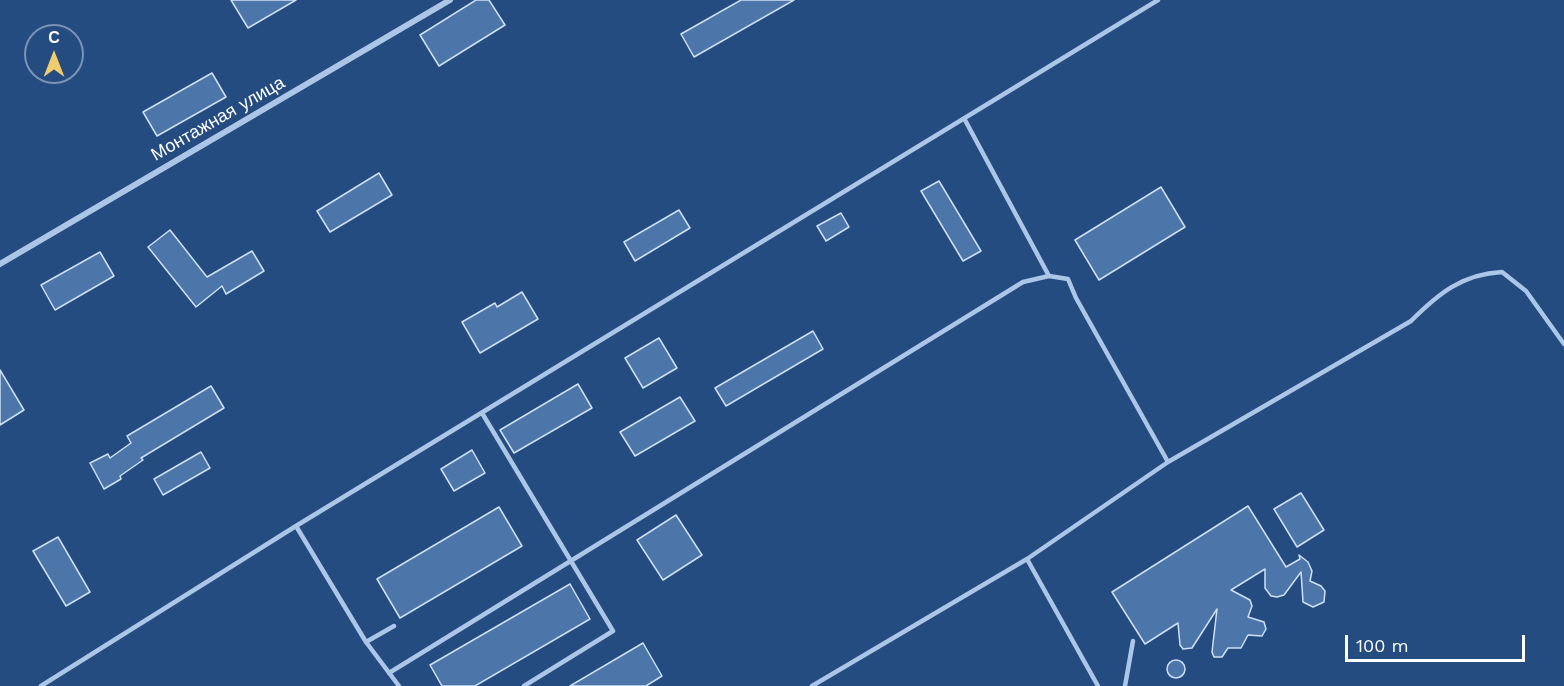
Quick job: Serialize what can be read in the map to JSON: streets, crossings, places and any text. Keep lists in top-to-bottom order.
{
  "streets": {
    "street": ["Монтажная улица"]
  },
  "scale_bar": "100 m",
  "north": "top"
}
